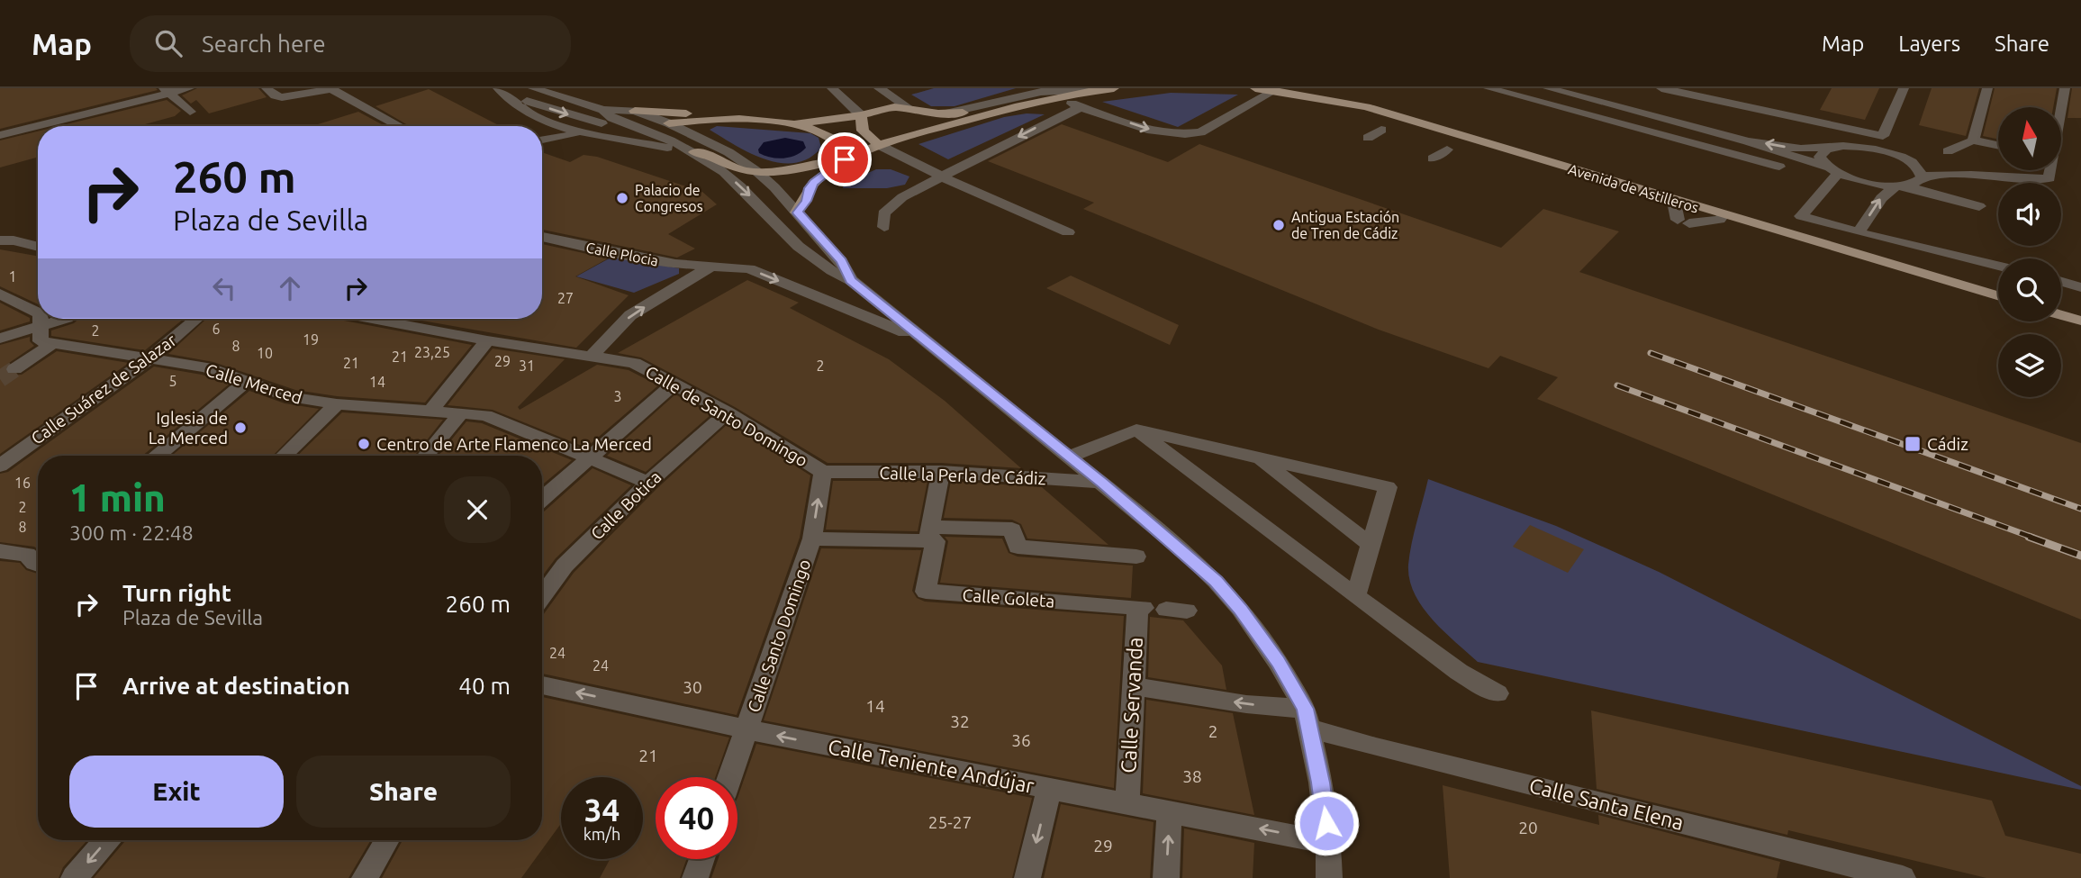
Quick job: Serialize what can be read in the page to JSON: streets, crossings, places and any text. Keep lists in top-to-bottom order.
{
  "streets": {
    "main road": ["Avenida de Astilleros"],
    "street": [
      "Calle Plocia",
      "Calle Merced",
      "Calle Suárez de Salazar",
      "Calle de Santo Domingo",
      "Calle la Perla de Cádiz",
      "Calle Botica",
      "Calle Goleta",
      "Calle Santo Domingo",
      "Calle Servanda",
      "Calle Teniente Andújar",
      "Calle Santa Elena"
    ]
  },
  "crossings": [
    ["Calle Merced", "Calle Suárez de Salazar"],
    ["Calle de Santo Domingo", "Calle la Perla de Cádiz"],
    ["Calle de Santo Domingo", "Calle Botica"],
    ["Calle de Santo Domingo", "Calle Santo Domingo"],
    ["Calle la Perla de Cádiz", "Calle Santo Domingo"],
    ["Calle Goleta", "Calle Servanda"],
    ["Calle Santo Domingo", "Calle Teniente Andújar"],
    ["Calle Servanda", "Calle Teniente Andújar"],
    ["Calle Servanda", "Calle Santa Elena"]
  ],
  "one_way": ["Calle Teniente Andújar"],
  "places": {
    "other": [
      "Palacio de Congresos",
      "Antigua Estación de Tren de Cádiz",
      "Iglesia de La Merced",
      "Centro de Arte Flamenco La Merced"
    ],
    "transit": ["Cádiz"]
  },
  "house_numbers": [
    "1",
    "27",
    "6",
    "2",
    "19",
    "8",
    "23,25",
    "10",
    "21",
    "29",
    "21",
    "31",
    "2",
    "5",
    "14",
    "3",
    "16",
    "2",
    "8",
    "24",
    "24",
    "30",
    "14",
    "32",
    "2",
    "36",
    "21",
    "38",
    "25-27",
    "20",
    "29"
  ],
  "north": "top",
  "page": {
    "header": "Map",
    "search": "Search here",
    "nav": ["Map", "Layers", "Share"],
    "turn": ["260 m", "Plaza de Sevilla"],
    "heading": ["1 min", "300 m · 22:48"],
    "list": [
      {
        "name": "Turn right",
        "note": "Plaza de Sevilla",
        "value": "260 m"
      },
      {
        "name": "Arrive at destination",
        "value": "40 m"
      }
    ],
    "buttons": ["Exit", "Share"],
    "speed": "34 km/h",
    "limit": "40"
  }
}
